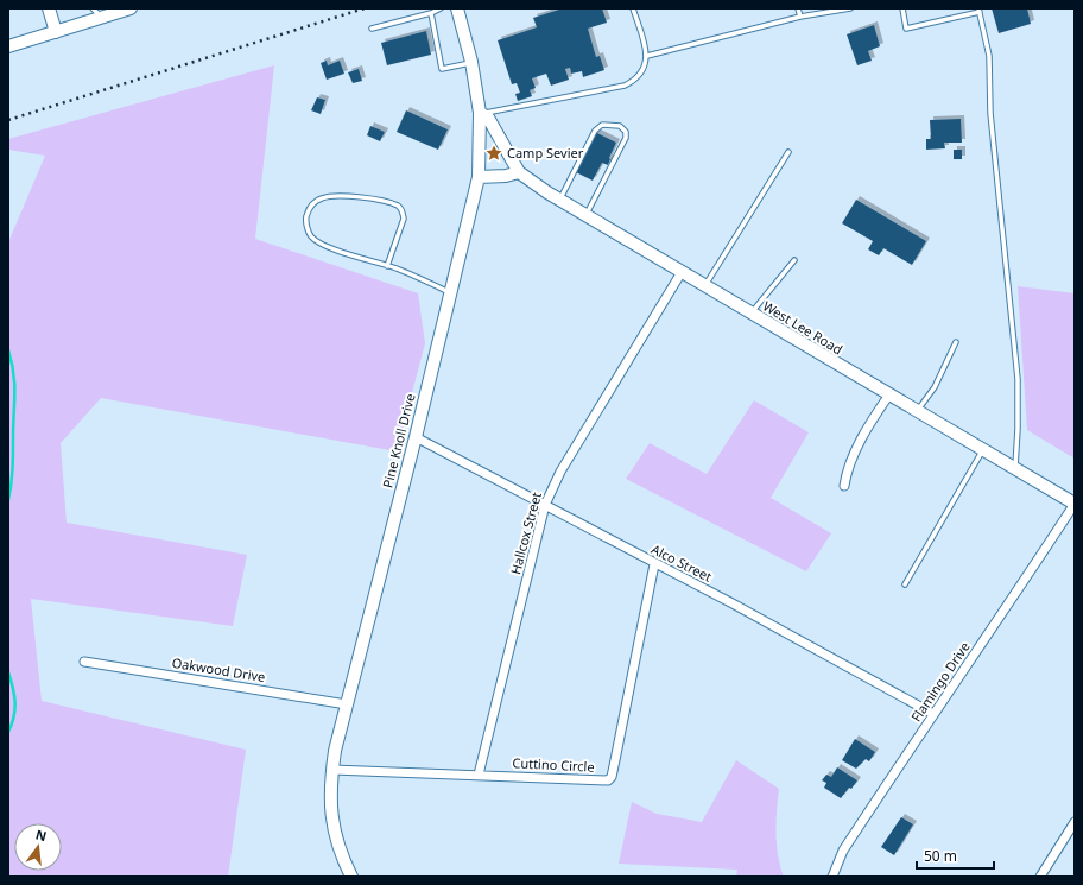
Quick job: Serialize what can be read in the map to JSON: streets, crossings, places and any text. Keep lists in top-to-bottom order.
{
  "streets": {
    "street": [
      "West Lee Road",
      "Pine Knoll Drive",
      "Hallcox Street",
      "Alco Street",
      "Oakwood Drive",
      "Flamingo Drive",
      "Cuttino Circle"
    ]
  },
  "crossings": [
    ["West Lee Road", "Pine Knoll Drive"],
    ["West Lee Road", "Hallcox Street"],
    ["West Lee Road", "Flamingo Drive"],
    ["Pine Knoll Drive", "Alco Street"],
    ["Pine Knoll Drive", "Oakwood Drive"],
    ["Pine Knoll Drive", "Cuttino Circle"],
    ["Hallcox Street", "Alco Street"],
    ["Hallcox Street", "Cuttino Circle"],
    ["Alco Street", "Flamingo Drive"],
    ["Alco Street", "Cuttino Circle"]
  ],
  "places": {
    "place": ["Camp Sevier"]
  },
  "scale_bar": "50 m",
  "north": "top"
}
